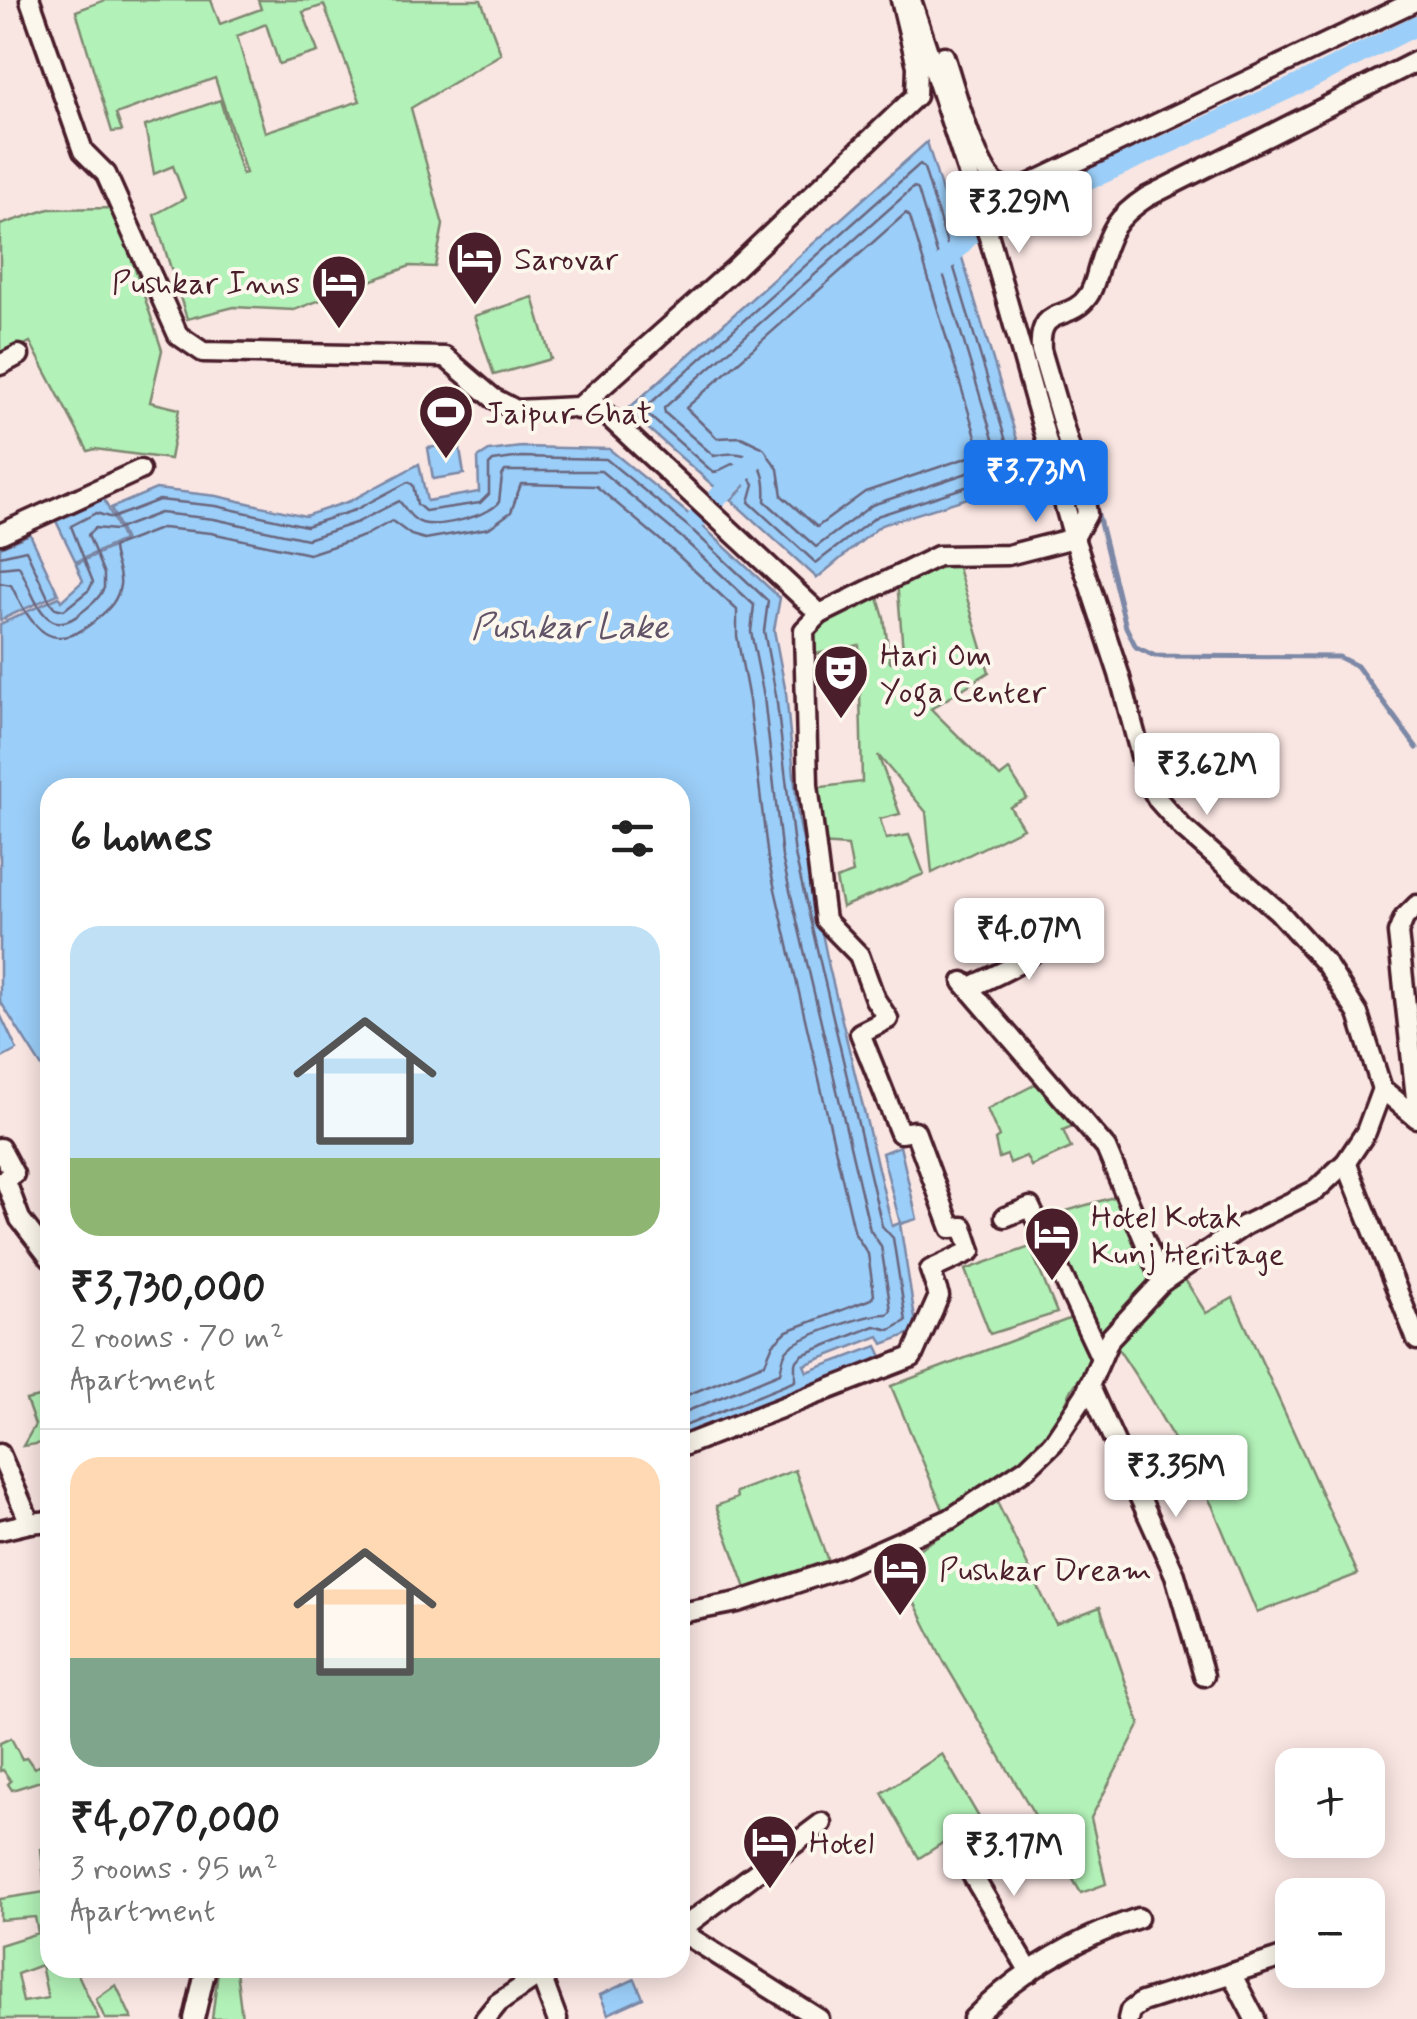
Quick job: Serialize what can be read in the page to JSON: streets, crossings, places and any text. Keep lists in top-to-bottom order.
{
  "water": ["Pushkar Lake"],
  "places": {
    "hotel": [
      "Sarovar",
      "Pushkar Inns",
      "Hotel Kotak Kunj Heritage",
      "Pushkar Dream",
      "Hotel"
    ],
    "sports": ["Jaipur Ghat"],
    "theatre": ["Hari Om Yoga Center"]
  },
  "page": {
    "price": [
      "₹3.29M",
      "₹3.73M",
      "₹3.62M",
      "₹4.07M",
      "₹3.35M",
      "₹3.17M"
    ],
    "heading": "6 homes",
    "list": [
      {
        "name": "₹3,730,000",
        "note": "2 rooms · 70 m² · Apartment"
      },
      {
        "name": "₹4,070,000",
        "note": "3 rooms · 95 m² · Apartment"
      }
    ],
    "map_buttons": ["+", "−"]
  }
}
